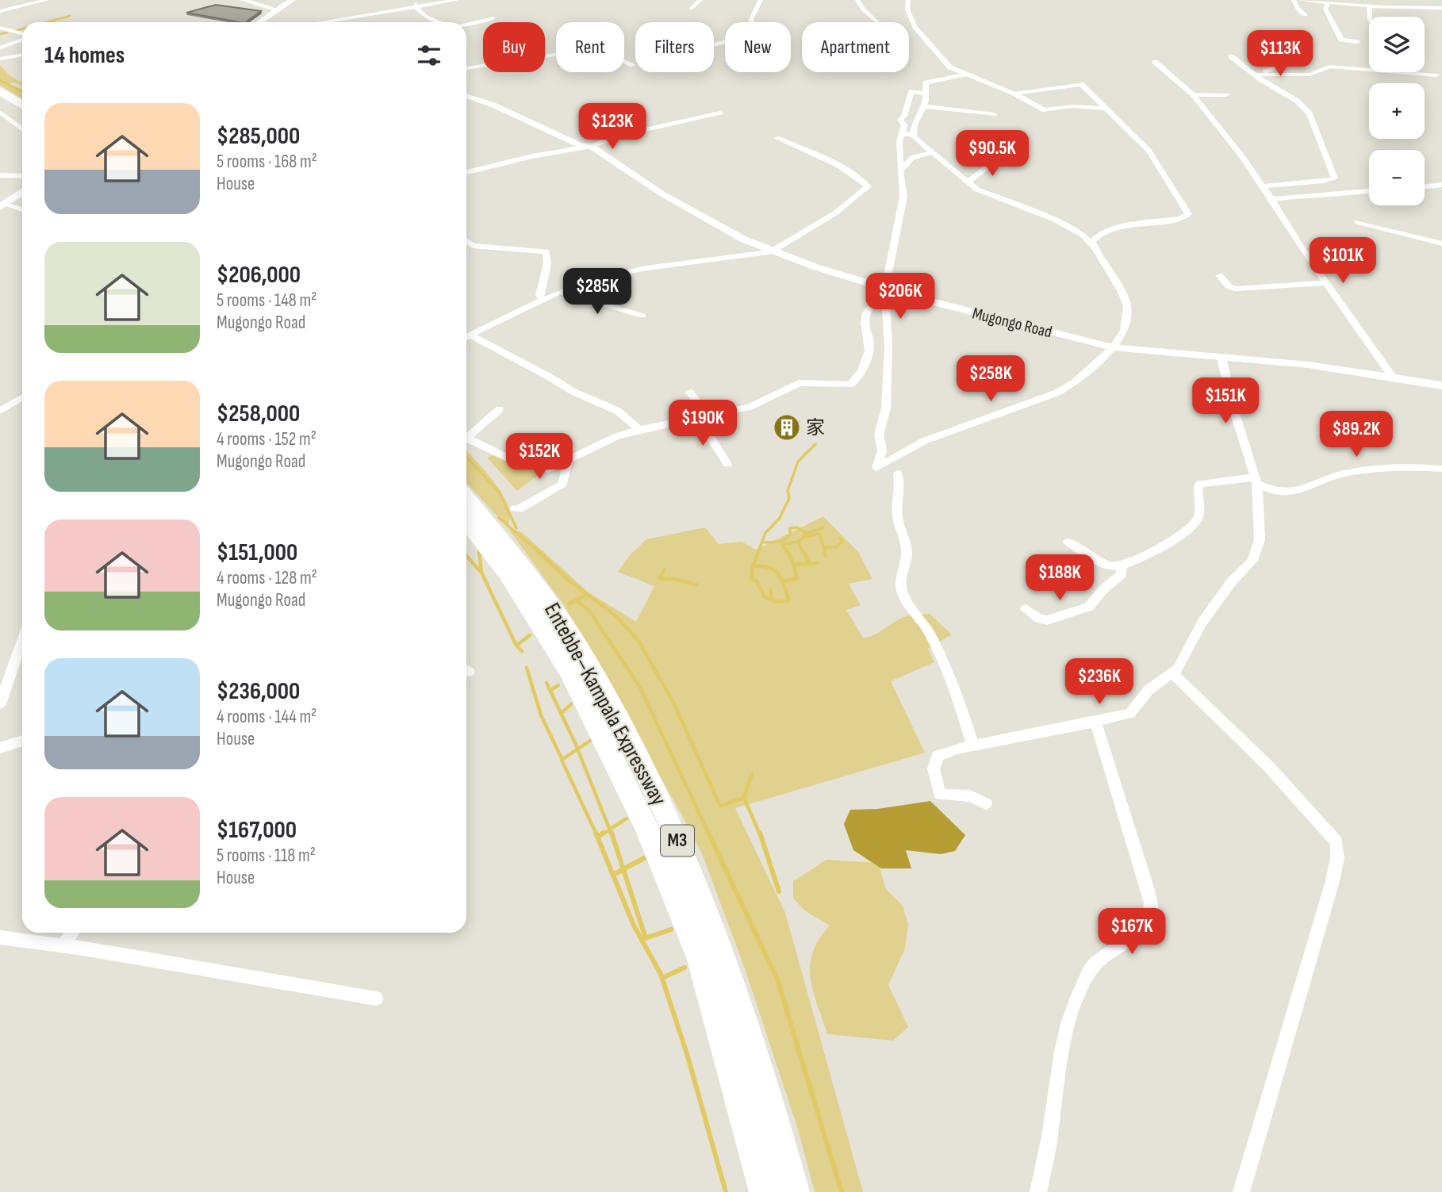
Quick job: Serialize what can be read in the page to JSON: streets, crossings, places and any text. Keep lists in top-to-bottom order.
{
  "streets": {
    "highway": ["Entebbe–Kampala Expressway", "M3"],
    "street": ["Mugongo Road"]
  },
  "places": {
    "building": ["家"]
  },
  "page": {
    "map_buttons": ["+", "−"],
    "chip": [
      "Buy",
      "Rent",
      "Filters",
      "New",
      "Apartment"
    ],
    "heading": "14 homes",
    "price": [
      "$113K",
      "$123K",
      "$90.5K",
      "$101K",
      "$285K",
      "$206K",
      "$258K",
      "$151K",
      "$190K",
      "$89.2K",
      "$152K",
      "$188K",
      "$236K",
      "$167K"
    ],
    "list": [
      {
        "name": "$285,000",
        "note": "5 rooms · 168 m² · House"
      },
      {
        "name": "$206,000",
        "note": "5 rooms · 148 m² · Mugongo Road"
      },
      {
        "name": "$258,000",
        "note": "4 rooms · 152 m² · Mugongo Road"
      },
      {
        "name": "$151,000",
        "note": "4 rooms · 128 m² · Mugongo Road"
      },
      {
        "name": "$236,000",
        "note": "4 rooms · 144 m² · House"
      },
      {
        "name": "$167,000",
        "note": "5 rooms · 118 m² · House"
      }
    ]
  }
}
